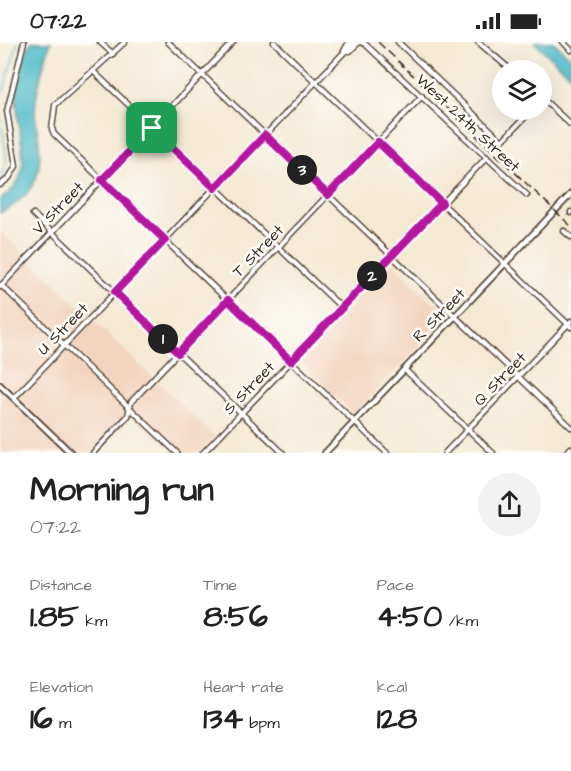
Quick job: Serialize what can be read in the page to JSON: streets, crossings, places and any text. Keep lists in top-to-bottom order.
{
  "streets": {
    "street": [
      "West 24th Street",
      "V Street",
      "T Street",
      "R Street",
      "U Street",
      "Q Street",
      "S Street"
    ]
  },
  "crossings": [
    ["West 24th Street", "T Street"],
    ["West 24th Street", "U Street"],
    ["West 24th Street", "S Street"]
  ],
  "page": {
    "status": "07:22",
    "pins": ["3", "2", "1"],
    "heading": ["Morning run", "07:22"],
    "stats": [
      ["Distance", "1.85 km"],
      ["Time", "8:56"],
      ["Pace", "4:50 /km"],
      ["Elevation", "16 m"],
      ["Heart rate", "134 bpm"],
      ["kcal", "128"]
    ]
  }
}
